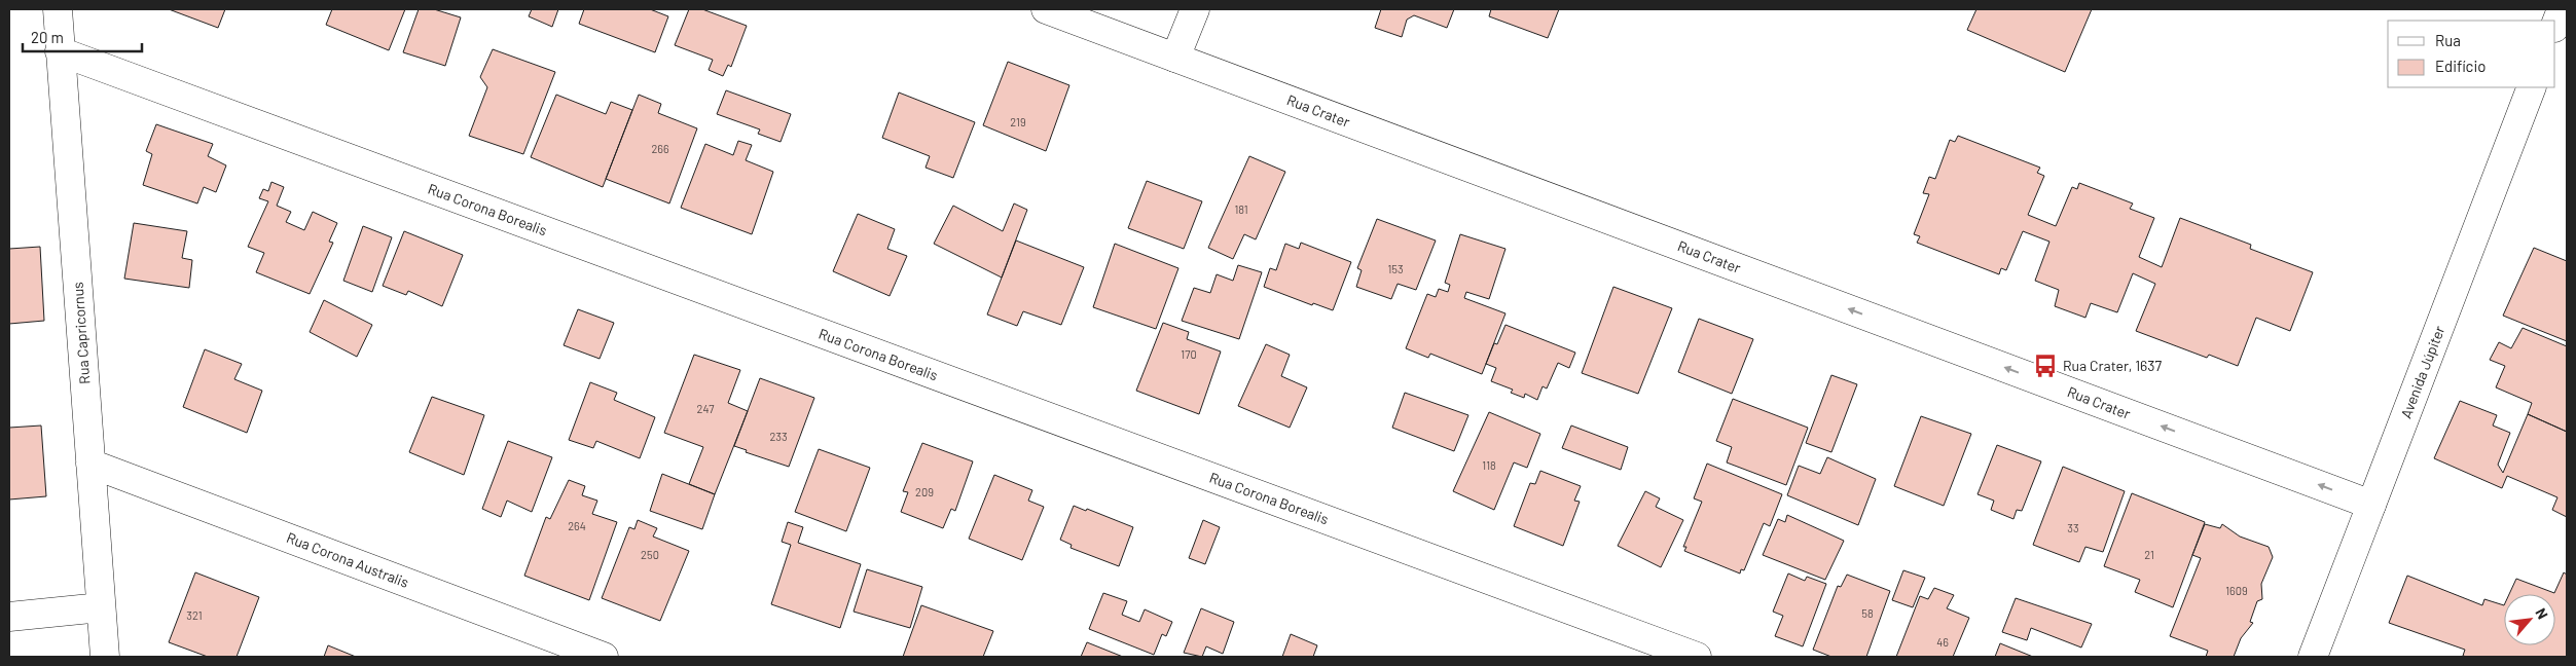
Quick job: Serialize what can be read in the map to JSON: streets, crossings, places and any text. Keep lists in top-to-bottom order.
{
  "streets": {
    "street": [
      "Rua Crater",
      "Rua Corona Borealis",
      "Rua Capricornus",
      "Avenida Júpiter",
      "Rua Corona Australis"
    ]
  },
  "crossings": [
    ["Rua Crater", "Avenida Júpiter"],
    ["Rua Corona Borealis", "Rua Capricornus"],
    ["Rua Capricornus", "Rua Corona Australis"]
  ],
  "one_way": ["Rua Crater"],
  "places": {
    "bus stop": ["Rua Crater, 1637"]
  },
  "house_numbers": [
    "219",
    "266",
    "181",
    "153",
    "170",
    "247",
    "233",
    "118",
    "209",
    "264",
    "33",
    "250",
    "21",
    "1609",
    "58",
    "321",
    "46"
  ],
  "legend": ["Rua", "Edifício"],
  "scale_bar": "20 m",
  "north": "top right"
}
